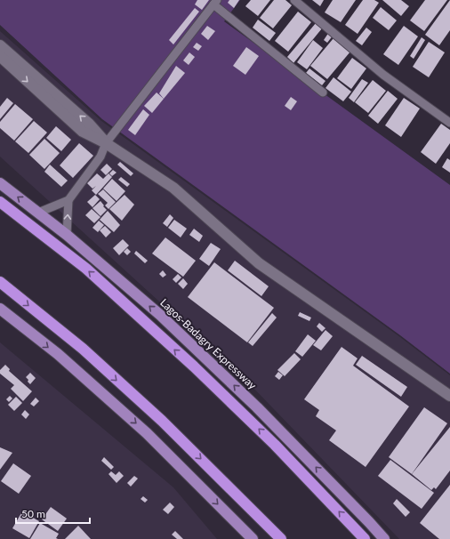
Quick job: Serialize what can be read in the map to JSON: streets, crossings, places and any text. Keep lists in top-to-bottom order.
{
  "streets": {
    "main road": ["Lagos-Badagry Expressway"]
  },
  "scale_bar": "50 m"
}
